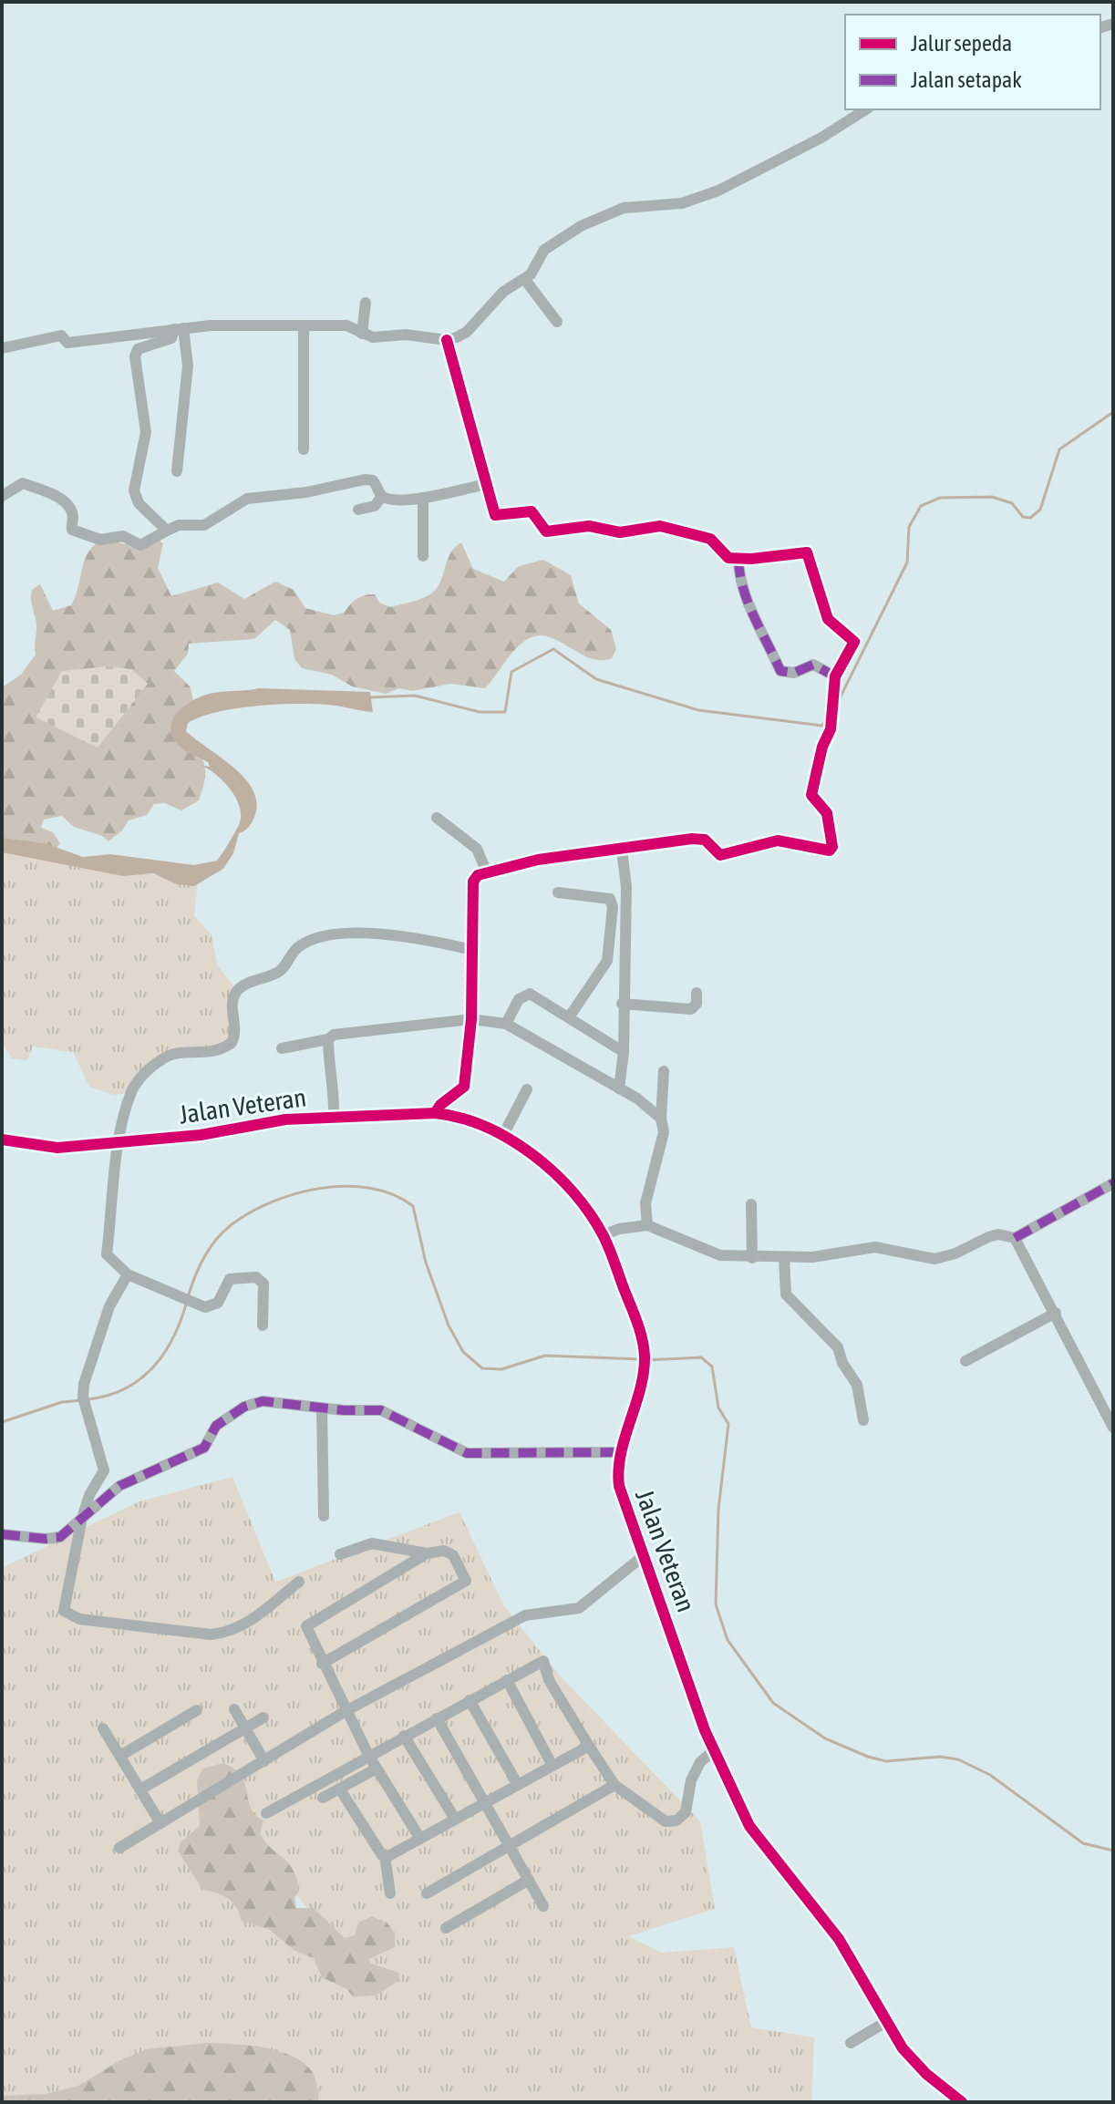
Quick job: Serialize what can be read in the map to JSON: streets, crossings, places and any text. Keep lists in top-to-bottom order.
{
  "streets": {
    "street": ["Jalan Veteran"]
  },
  "legend": ["Jalur sepeda", "Jalan setapak"]
}
